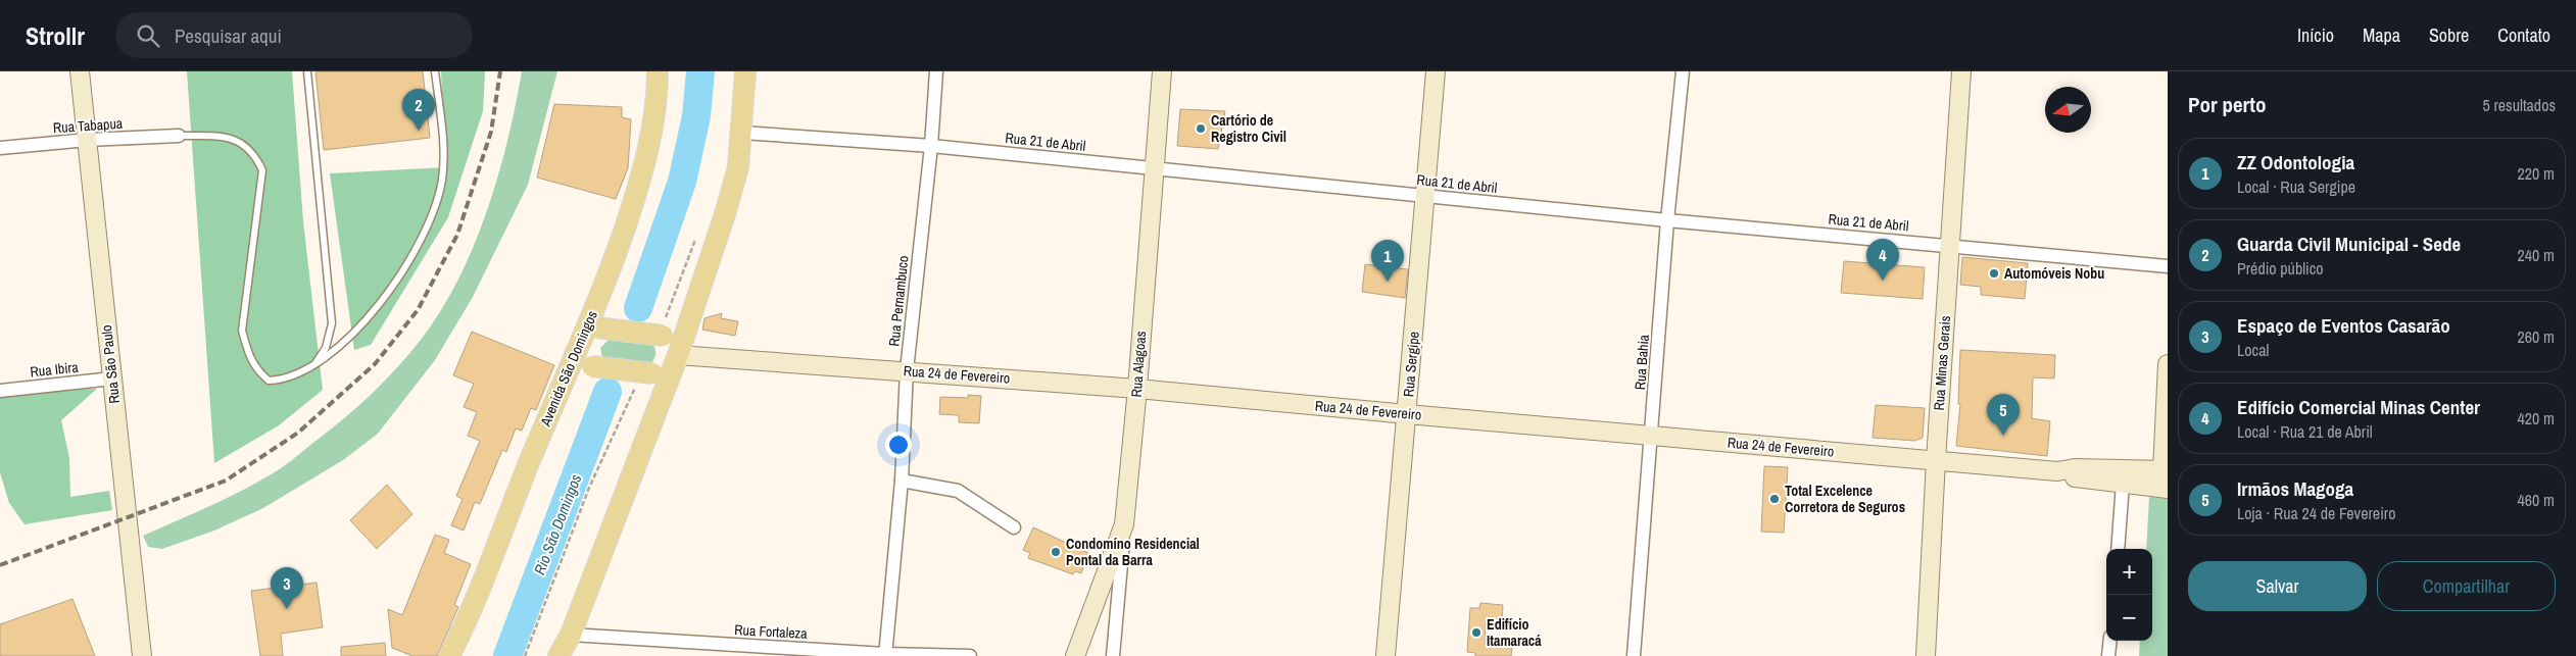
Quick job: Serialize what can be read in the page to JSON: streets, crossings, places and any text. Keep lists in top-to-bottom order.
{
  "streets": {
    "main road": ["Avenida São Domingos"],
    "street": [
      "Rua Tabapua",
      "Rua 21 de Abril",
      "Rua Pernambuco",
      "Rua Bahia",
      "Rua Minas Gerais",
      "Rua São Paulo",
      "Rua Alagoas",
      "Rua Sergipe",
      "Rua Ibira",
      "Rua 24 de Fevereiro",
      "Rua Fortaleza"
    ]
  },
  "crossings": [
    ["Rua Tabapua", "Rua São Paulo"],
    ["Rua 21 de Abril", "Rua Pernambuco"],
    ["Rua 21 de Abril", "Rua Bahia"],
    ["Rua 21 de Abril", "Rua Minas Gerais"],
    ["Rua 21 de Abril", "Rua Alagoas"],
    ["Rua 21 de Abril", "Rua Sergipe"],
    ["Rua Pernambuco", "Rua 24 de Fevereiro"],
    ["Rua Pernambuco", "Rua Fortaleza"],
    ["Rua Bahia", "Rua 24 de Fevereiro"],
    ["Rua Minas Gerais", "Rua 24 de Fevereiro"],
    ["Rua São Paulo", "Rua Ibira"],
    ["Rua Alagoas", "Rua 24 de Fevereiro"],
    ["Rua Sergipe", "Rua 24 de Fevereiro"]
  ],
  "water": ["Rio São Domingos"],
  "places": [
    "Cartório de Registro Civil",
    "Automóveis Nobu",
    "Total Excelence Corretora de Seguros",
    "Condomíno Residencial Pontal da Barra",
    "Edifício Itamaracá"
  ],
  "north": "left",
  "page": {
    "header": "Strollr",
    "search": "Pesquisar aqui",
    "nav": [
      "Início",
      "Mapa",
      "Sobre",
      "Contato"
    ],
    "heading": ["Por perto", "5 resultados"],
    "pins": [
      "2",
      "4",
      "1",
      "5",
      "3"
    ],
    "list": [
      {
        "mark": "1",
        "name": "ZZ Odontologia",
        "note": "Local · Rua Sergipe",
        "value": "220 m"
      },
      {
        "mark": "2",
        "name": "Guarda Civil Municipal - Sede",
        "note": "Prédio público",
        "value": "240 m"
      },
      {
        "mark": "3",
        "name": "Espaço de Eventos Casarão",
        "note": "Local",
        "value": "260 m"
      },
      {
        "mark": "4",
        "name": "Edifício Comercial Minas Center",
        "note": "Local · Rua 21 de Abril",
        "value": "420 m"
      },
      {
        "mark": "5",
        "name": "Irmãos Magoga",
        "note": "Loja · Rua 24 de Fevereiro",
        "value": "460 m"
      }
    ],
    "buttons": ["Salvar", "Compartilhar"],
    "map_buttons": ["+", "−"]
  }
}
